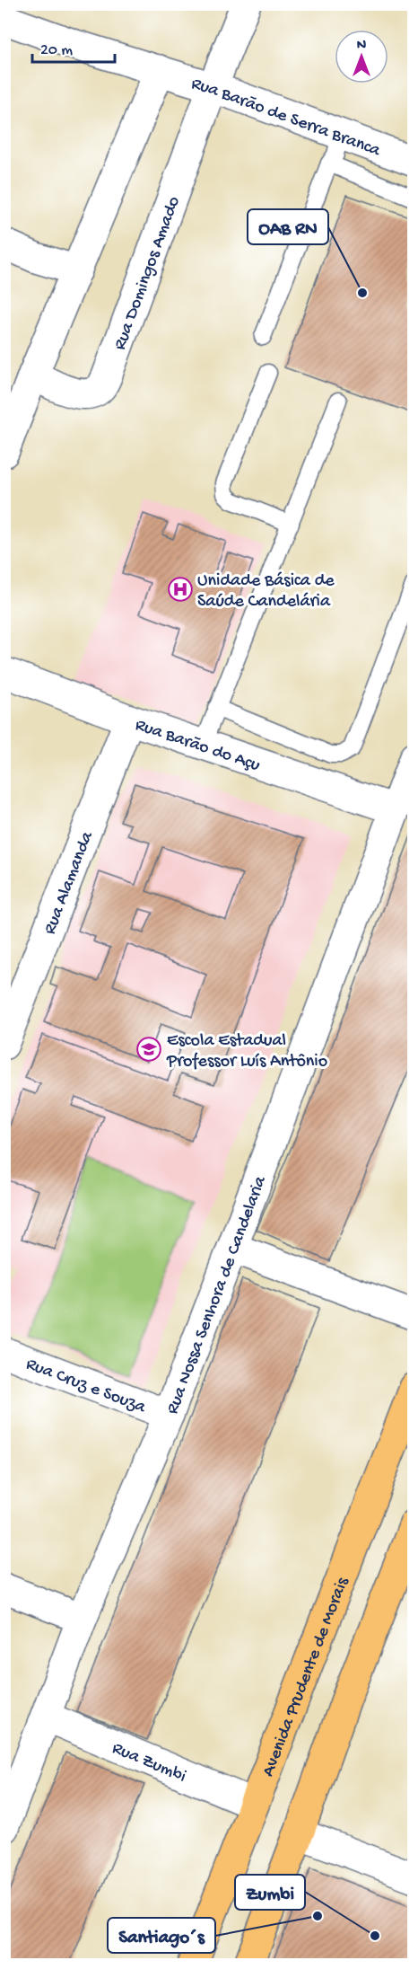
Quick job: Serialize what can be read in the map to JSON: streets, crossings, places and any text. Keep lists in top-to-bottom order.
{
  "streets": {
    "main road": ["Avenida Prudente de Morais"],
    "street": [
      "Rua Barão de Serra Branca",
      "Rua Domingos Amado",
      "Rua Barão do Açu",
      "Rua Alamanda",
      "Rua Nossa Senhora de Candelaria",
      "Rua Cruz e Souza",
      "Rua Zumbi"
    ]
  },
  "crossings": [
    ["Rua Barão de Serra Branca", "Rua Domingos Amado"],
    ["Rua Barão do Açu", "Rua Alamanda"],
    ["Rua Barão do Açu", "Rua Nossa Senhora de Candelaria"],
    ["Rua Nossa Senhora de Candelaria", "Rua Cruz e Souza"],
    ["Rua Nossa Senhora de Candelaria", "Rua Zumbi"],
    ["Avenida Prudente de Morais", "Rua Zumbi"]
  ],
  "places": {
    "other": ["OAB RN", "Santiago´s", "Zumbi"],
    "hospital": ["Unidade Básica de Saúde Candelária"],
    "school or university": ["Escola Estadual Professor Luís Antônio"]
  },
  "scale_bar": "20 m",
  "north": "top"
}
